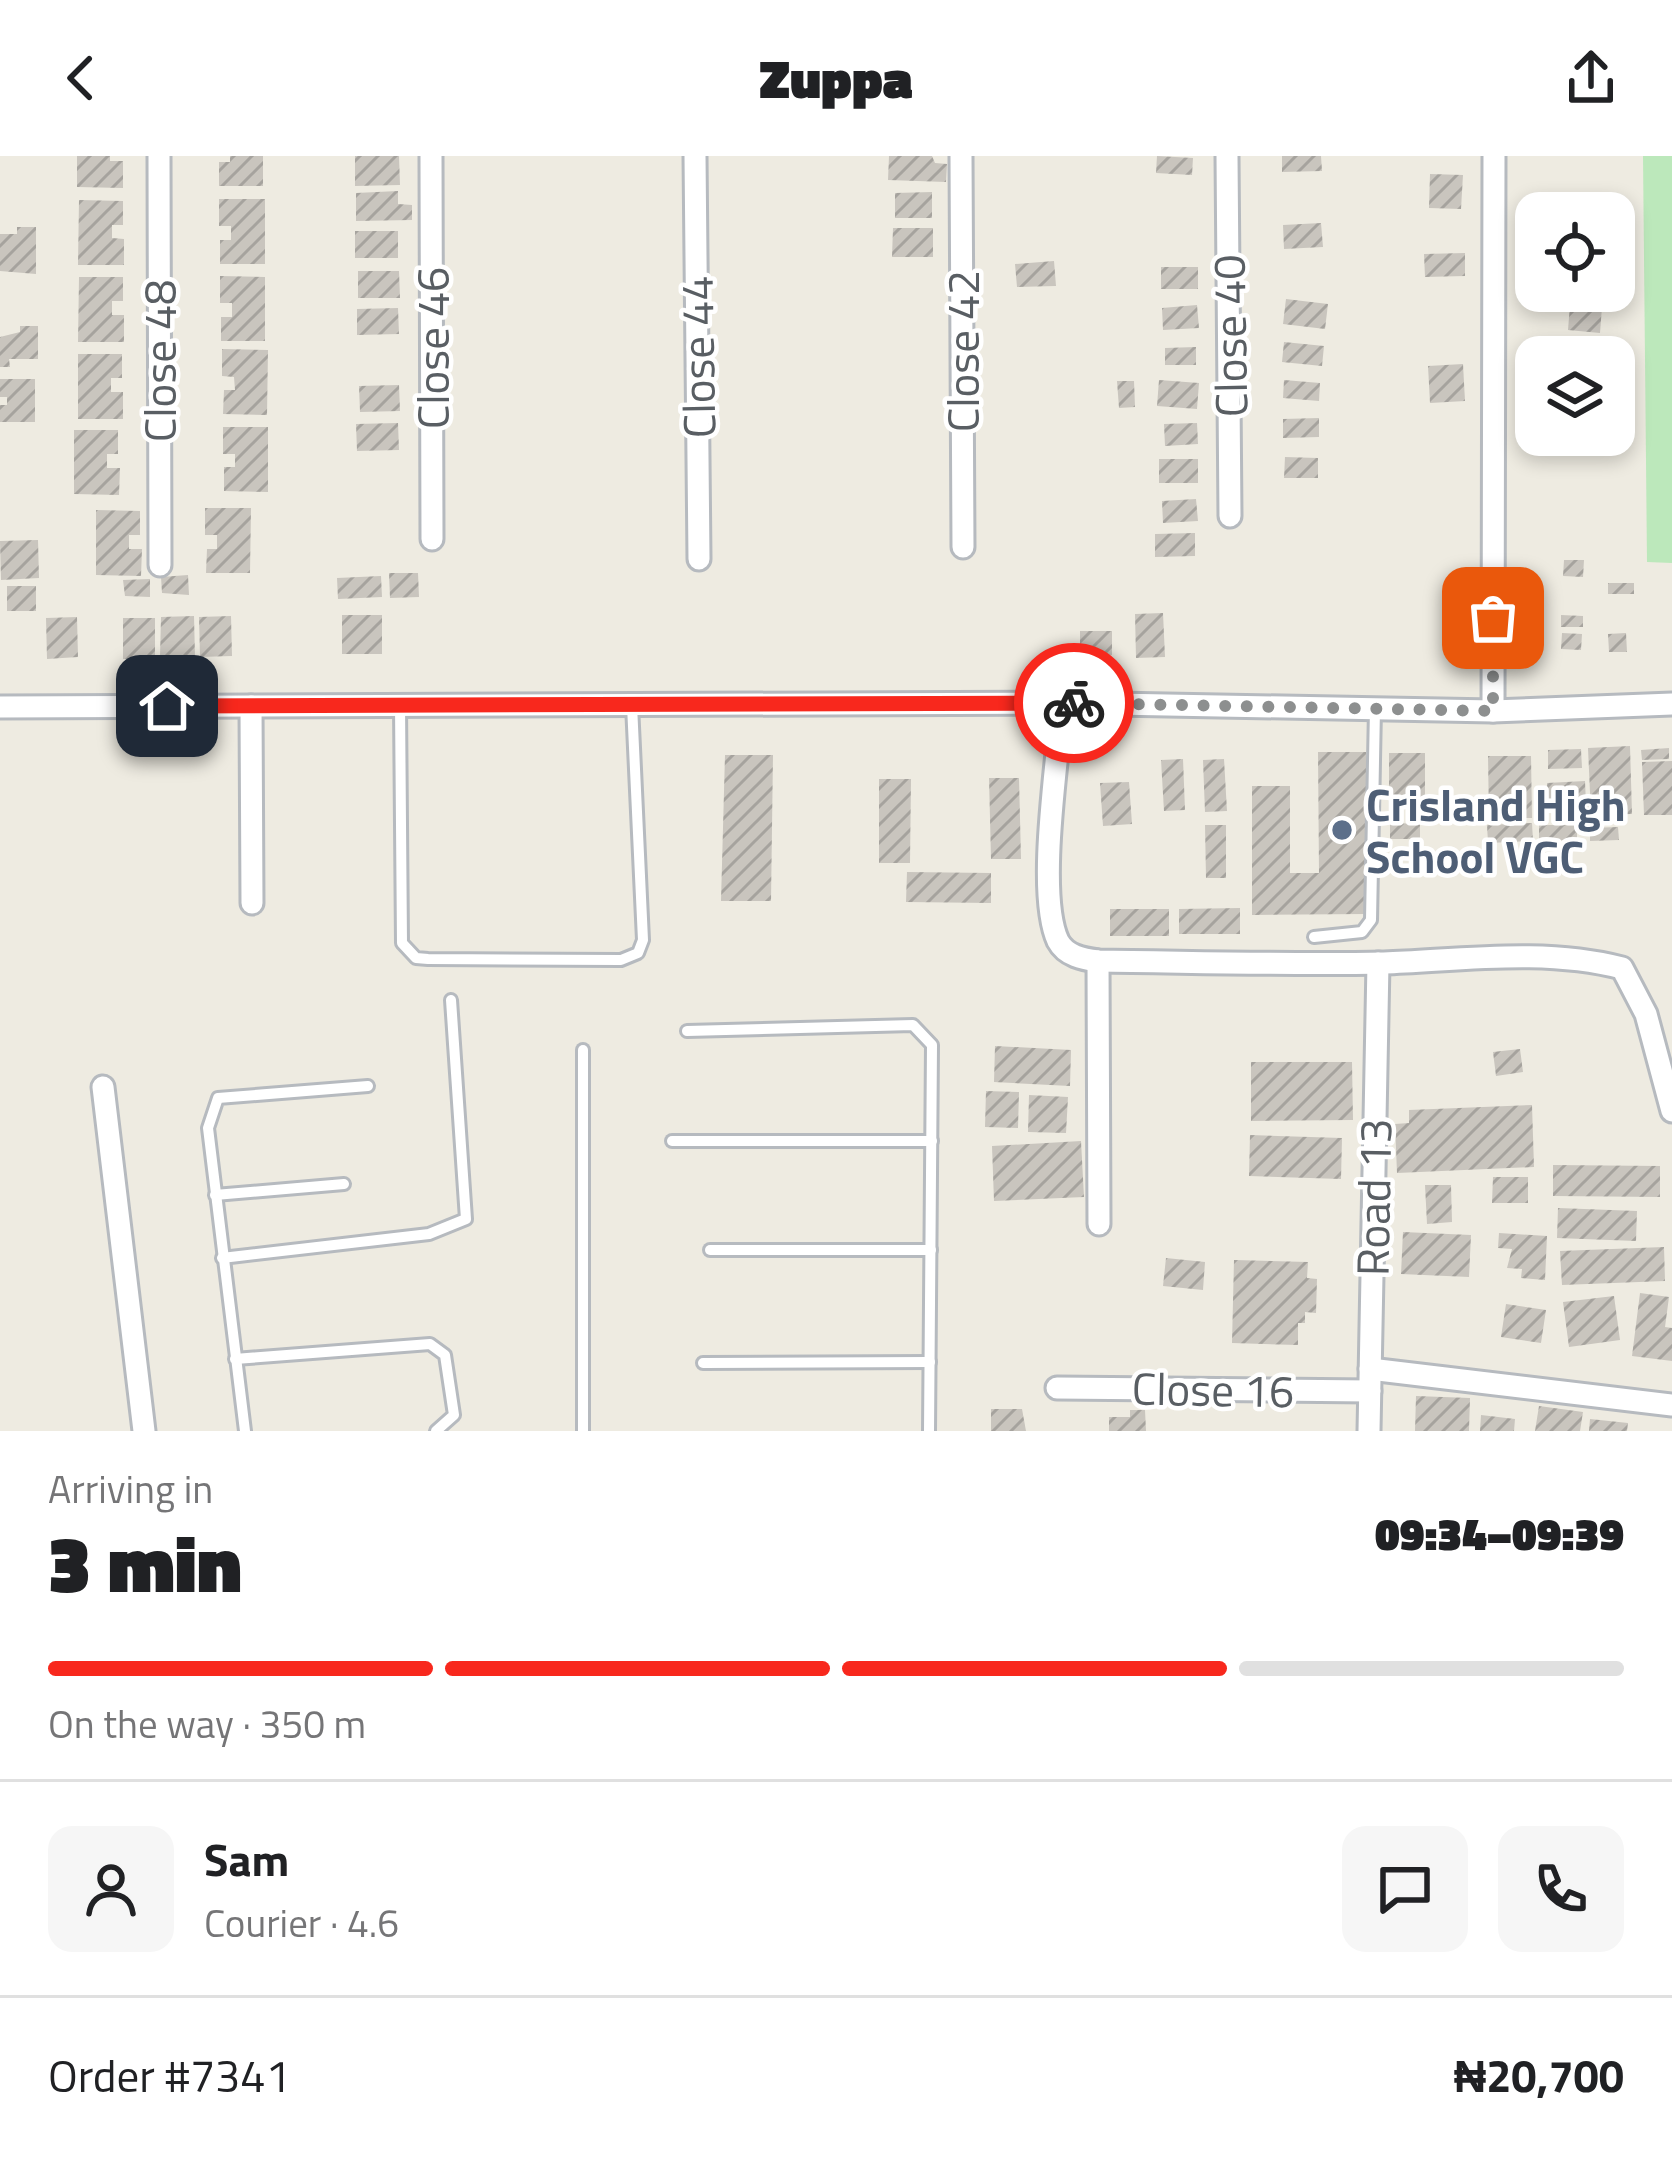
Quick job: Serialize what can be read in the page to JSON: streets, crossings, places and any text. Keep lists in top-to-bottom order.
{
  "streets": {
    "street": [
      "Close 40",
      "Close 46",
      "Close 42",
      "Close 44",
      "Close 48",
      "Road 13",
      "Close 16"
    ]
  },
  "crossings": [
    ["Road 13", "Close 16"]
  ],
  "places": ["Crisland High School VGC"],
  "page": {
    "header": "Zuppa",
    "heading": ["3 min", "Arriving in", "09:34–09:39"],
    "panel": [
      "Sam",
      "Courier · 4.6",
      "Order #7341",
      "₦20,700"
    ],
    "bar": "On the way · 350 m"
  }
}
